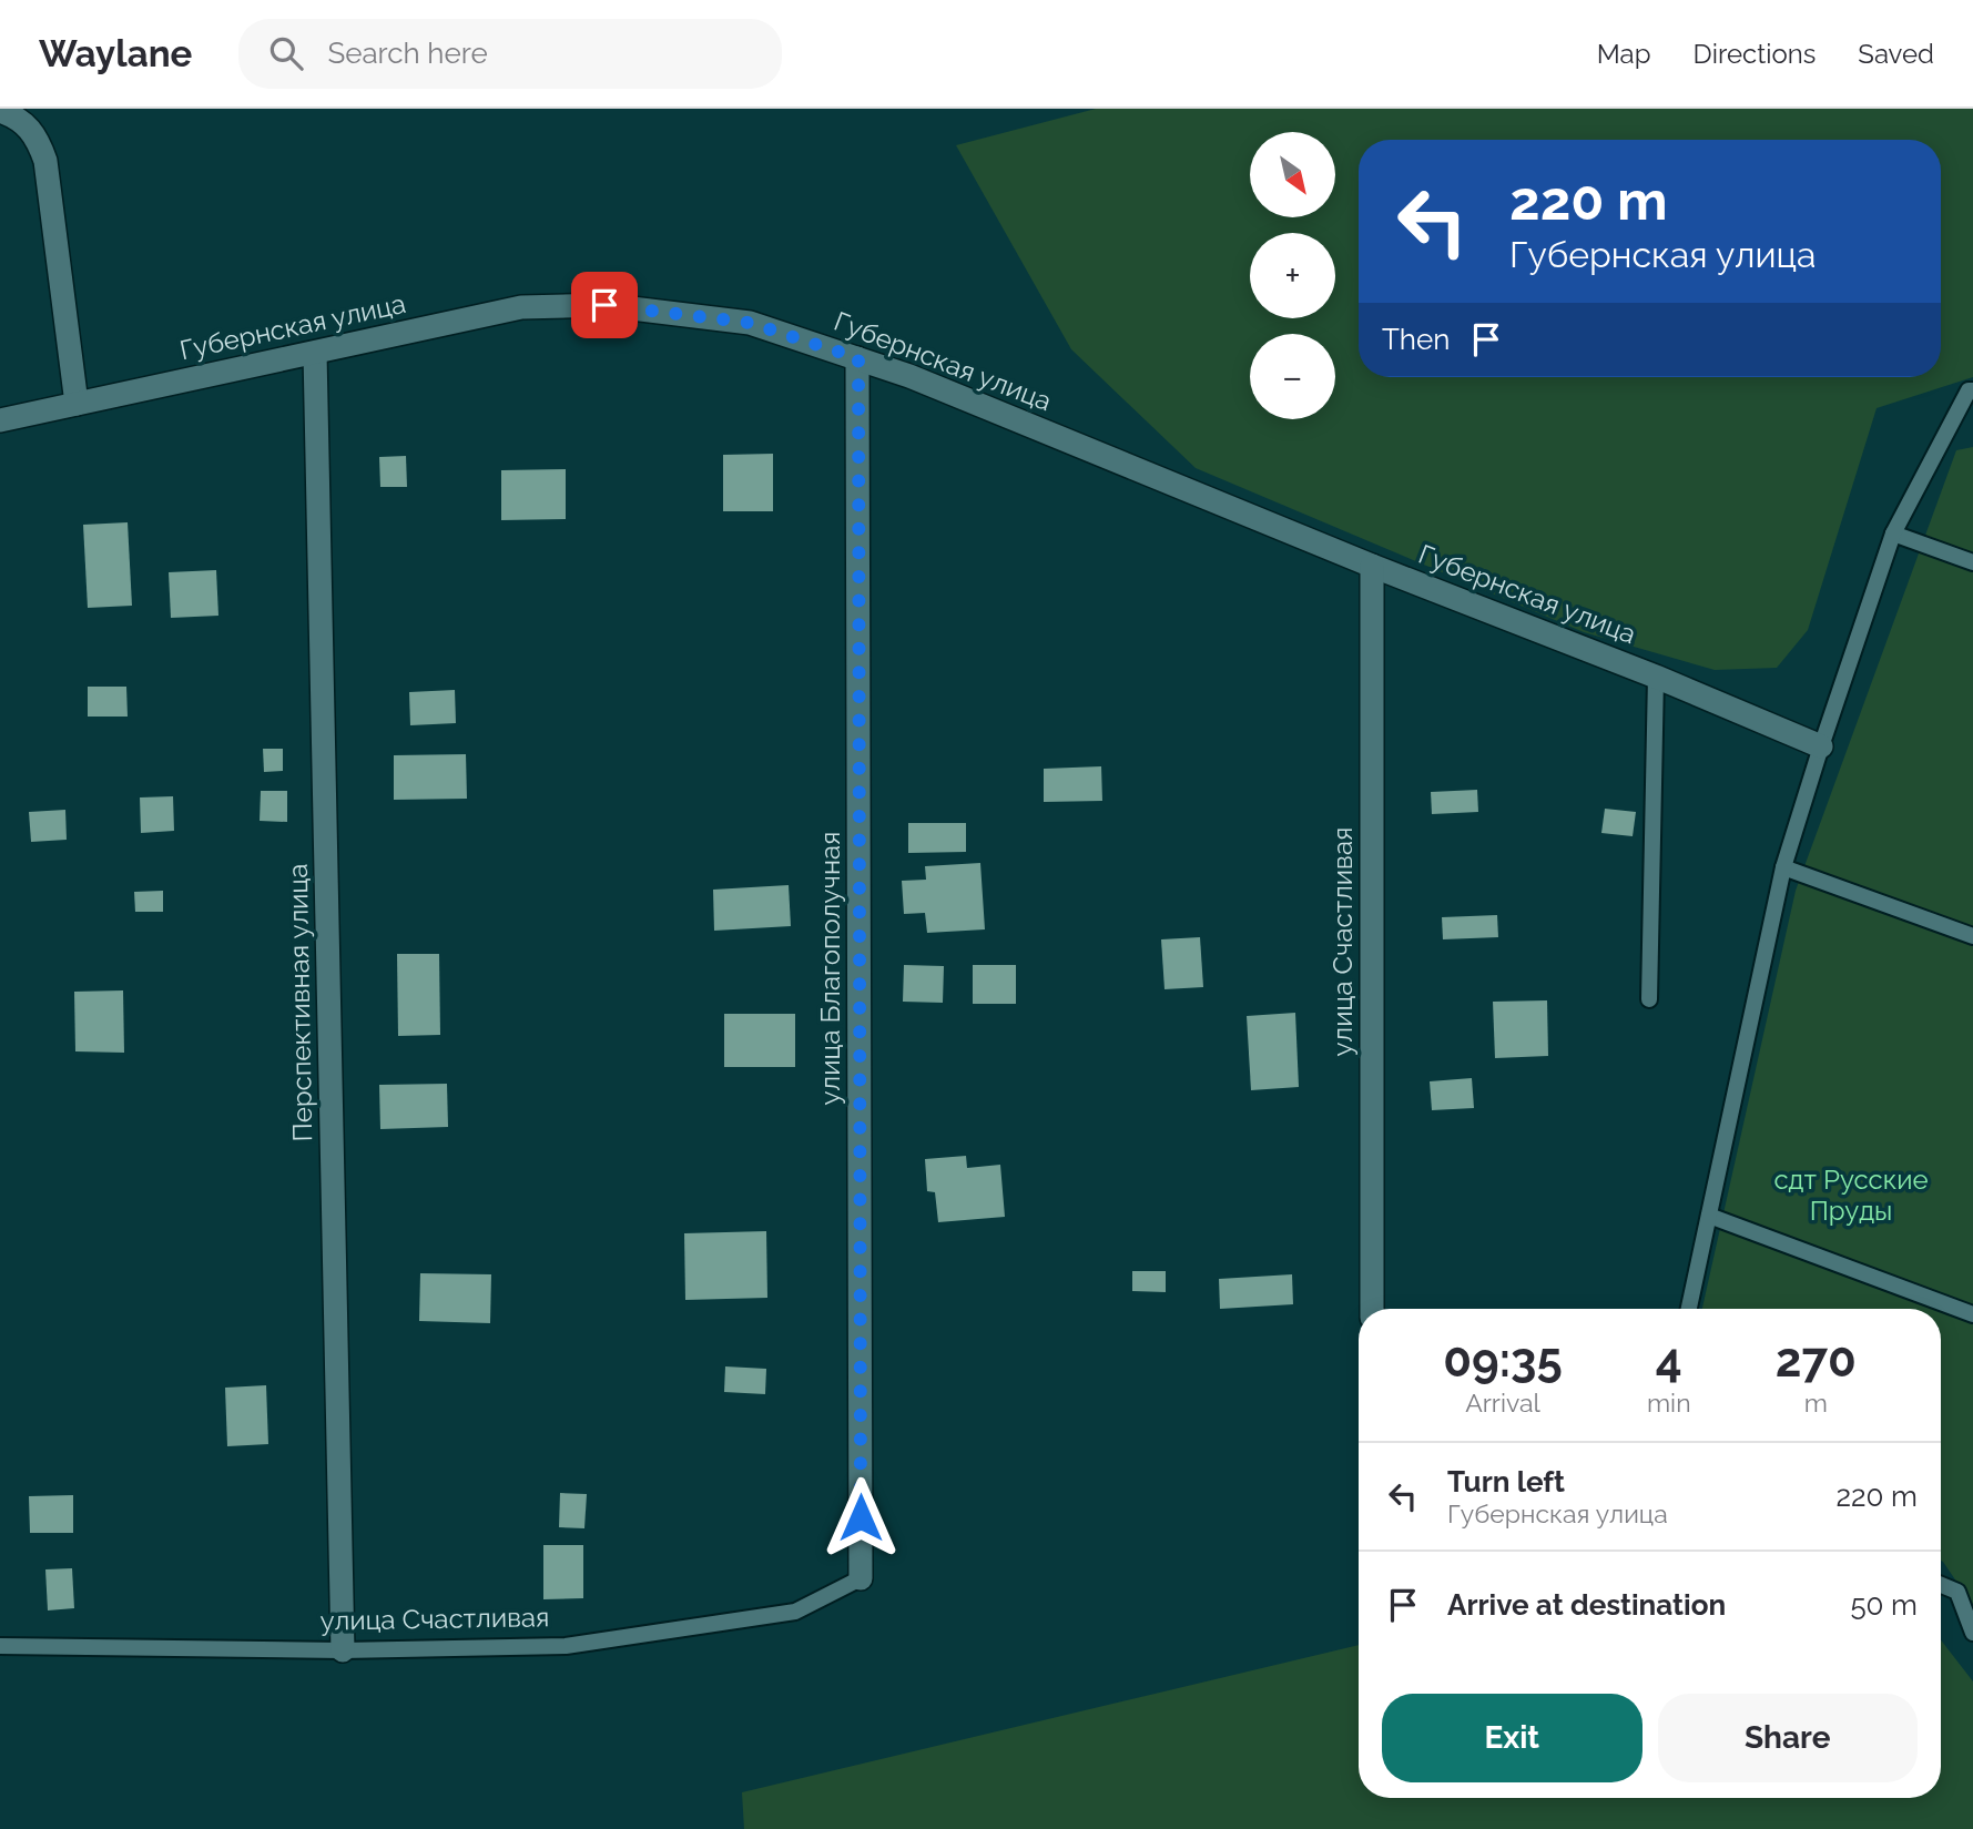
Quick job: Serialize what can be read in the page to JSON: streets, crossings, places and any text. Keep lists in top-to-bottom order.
{
  "streets": {
    "street": [
      "Губернская улица",
      "улица Счастливая",
      "улица Благополучная",
      "Перспективная улица"
    ]
  },
  "crossings": [
    ["Губернская улица", "улица Счастливая"],
    ["Губернская улица", "улица Благополучная"],
    ["Губернская улица", "Перспективная улица"],
    ["улица Счастливая", "улица Благополучная"],
    ["улица Счастливая", "Перспективная улица"]
  ],
  "parks": ["сдт Русские Пруды"],
  "north": "bottom right",
  "page": {
    "header": "Waylane",
    "search": "Search here",
    "nav": ["Map", "Directions", "Saved"],
    "map_buttons": ["+", "−"],
    "turn": ["220 m", "Губернская улица"],
    "then": "Then",
    "eta": [
      "09:35",
      "Arrival",
      "4",
      "min",
      "270",
      "m"
    ],
    "list": [
      {
        "name": "Turn left",
        "note": "Губернская улица",
        "value": "220 m"
      },
      {
        "name": "Arrive at destination",
        "value": "50 m"
      }
    ],
    "buttons": ["Exit", "Share"]
  }
}
